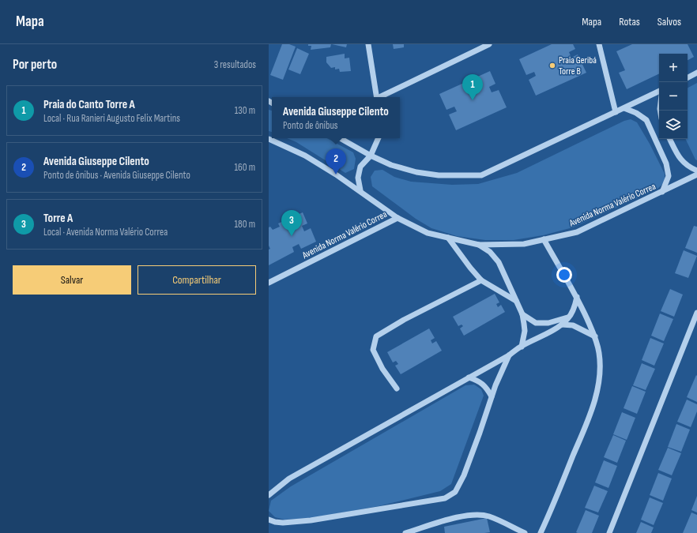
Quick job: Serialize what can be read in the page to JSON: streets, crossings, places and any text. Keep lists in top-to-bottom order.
{
  "streets": {
    "street": ["Avenida Norma Valério Correa"]
  },
  "places": ["Praia Geribá Torre B"],
  "page": {
    "header": "Mapa",
    "nav": ["Mapa", "Rotas", "Salvos"],
    "heading": ["Por perto", "3 resultados"],
    "map_buttons": ["+", "−"],
    "pins": ["1", "2", "3"],
    "list": [
      {
        "mark": "1",
        "name": "Praia do Canto Torre A",
        "note": "Local · Rua Ranieri Augusto Felix Martins",
        "value": "130 m"
      },
      {
        "mark": "2",
        "name": "Avenida Giuseppe Cilento",
        "note": "Ponto de ônibus · Avenida Giuseppe Cilento",
        "value": "160 m"
      },
      {
        "mark": "3",
        "name": "Torre A",
        "note": "Local · Avenida Norma Valério Correa",
        "value": "180 m"
      }
    ],
    "popup": ["Avenida Giuseppe Cilento", "Ponto de ônibus"],
    "buttons": ["Salvar", "Compartilhar"]
  }
}
